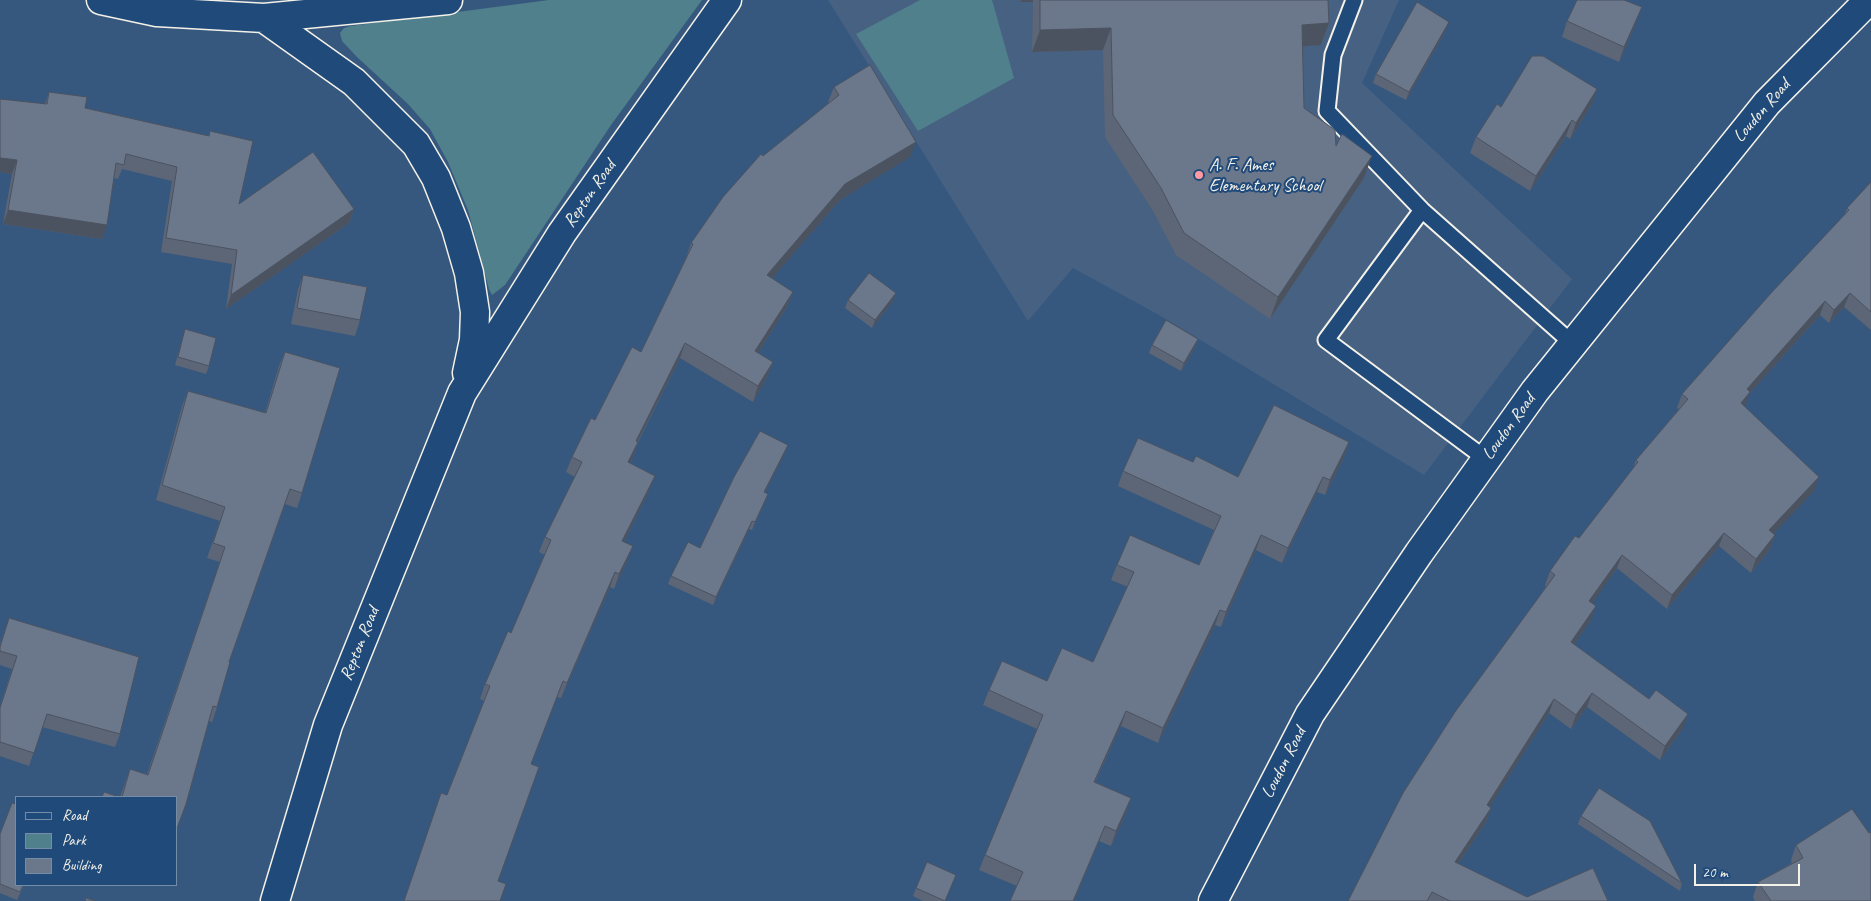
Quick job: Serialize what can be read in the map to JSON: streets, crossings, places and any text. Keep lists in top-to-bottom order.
{
  "streets": {
    "street": ["Loudon Road", "Repton Road"]
  },
  "places": ["A. F. Ames Elementary School"],
  "legend": ["Road", "Park", "Building"],
  "scale_bar": "20 m"
}
